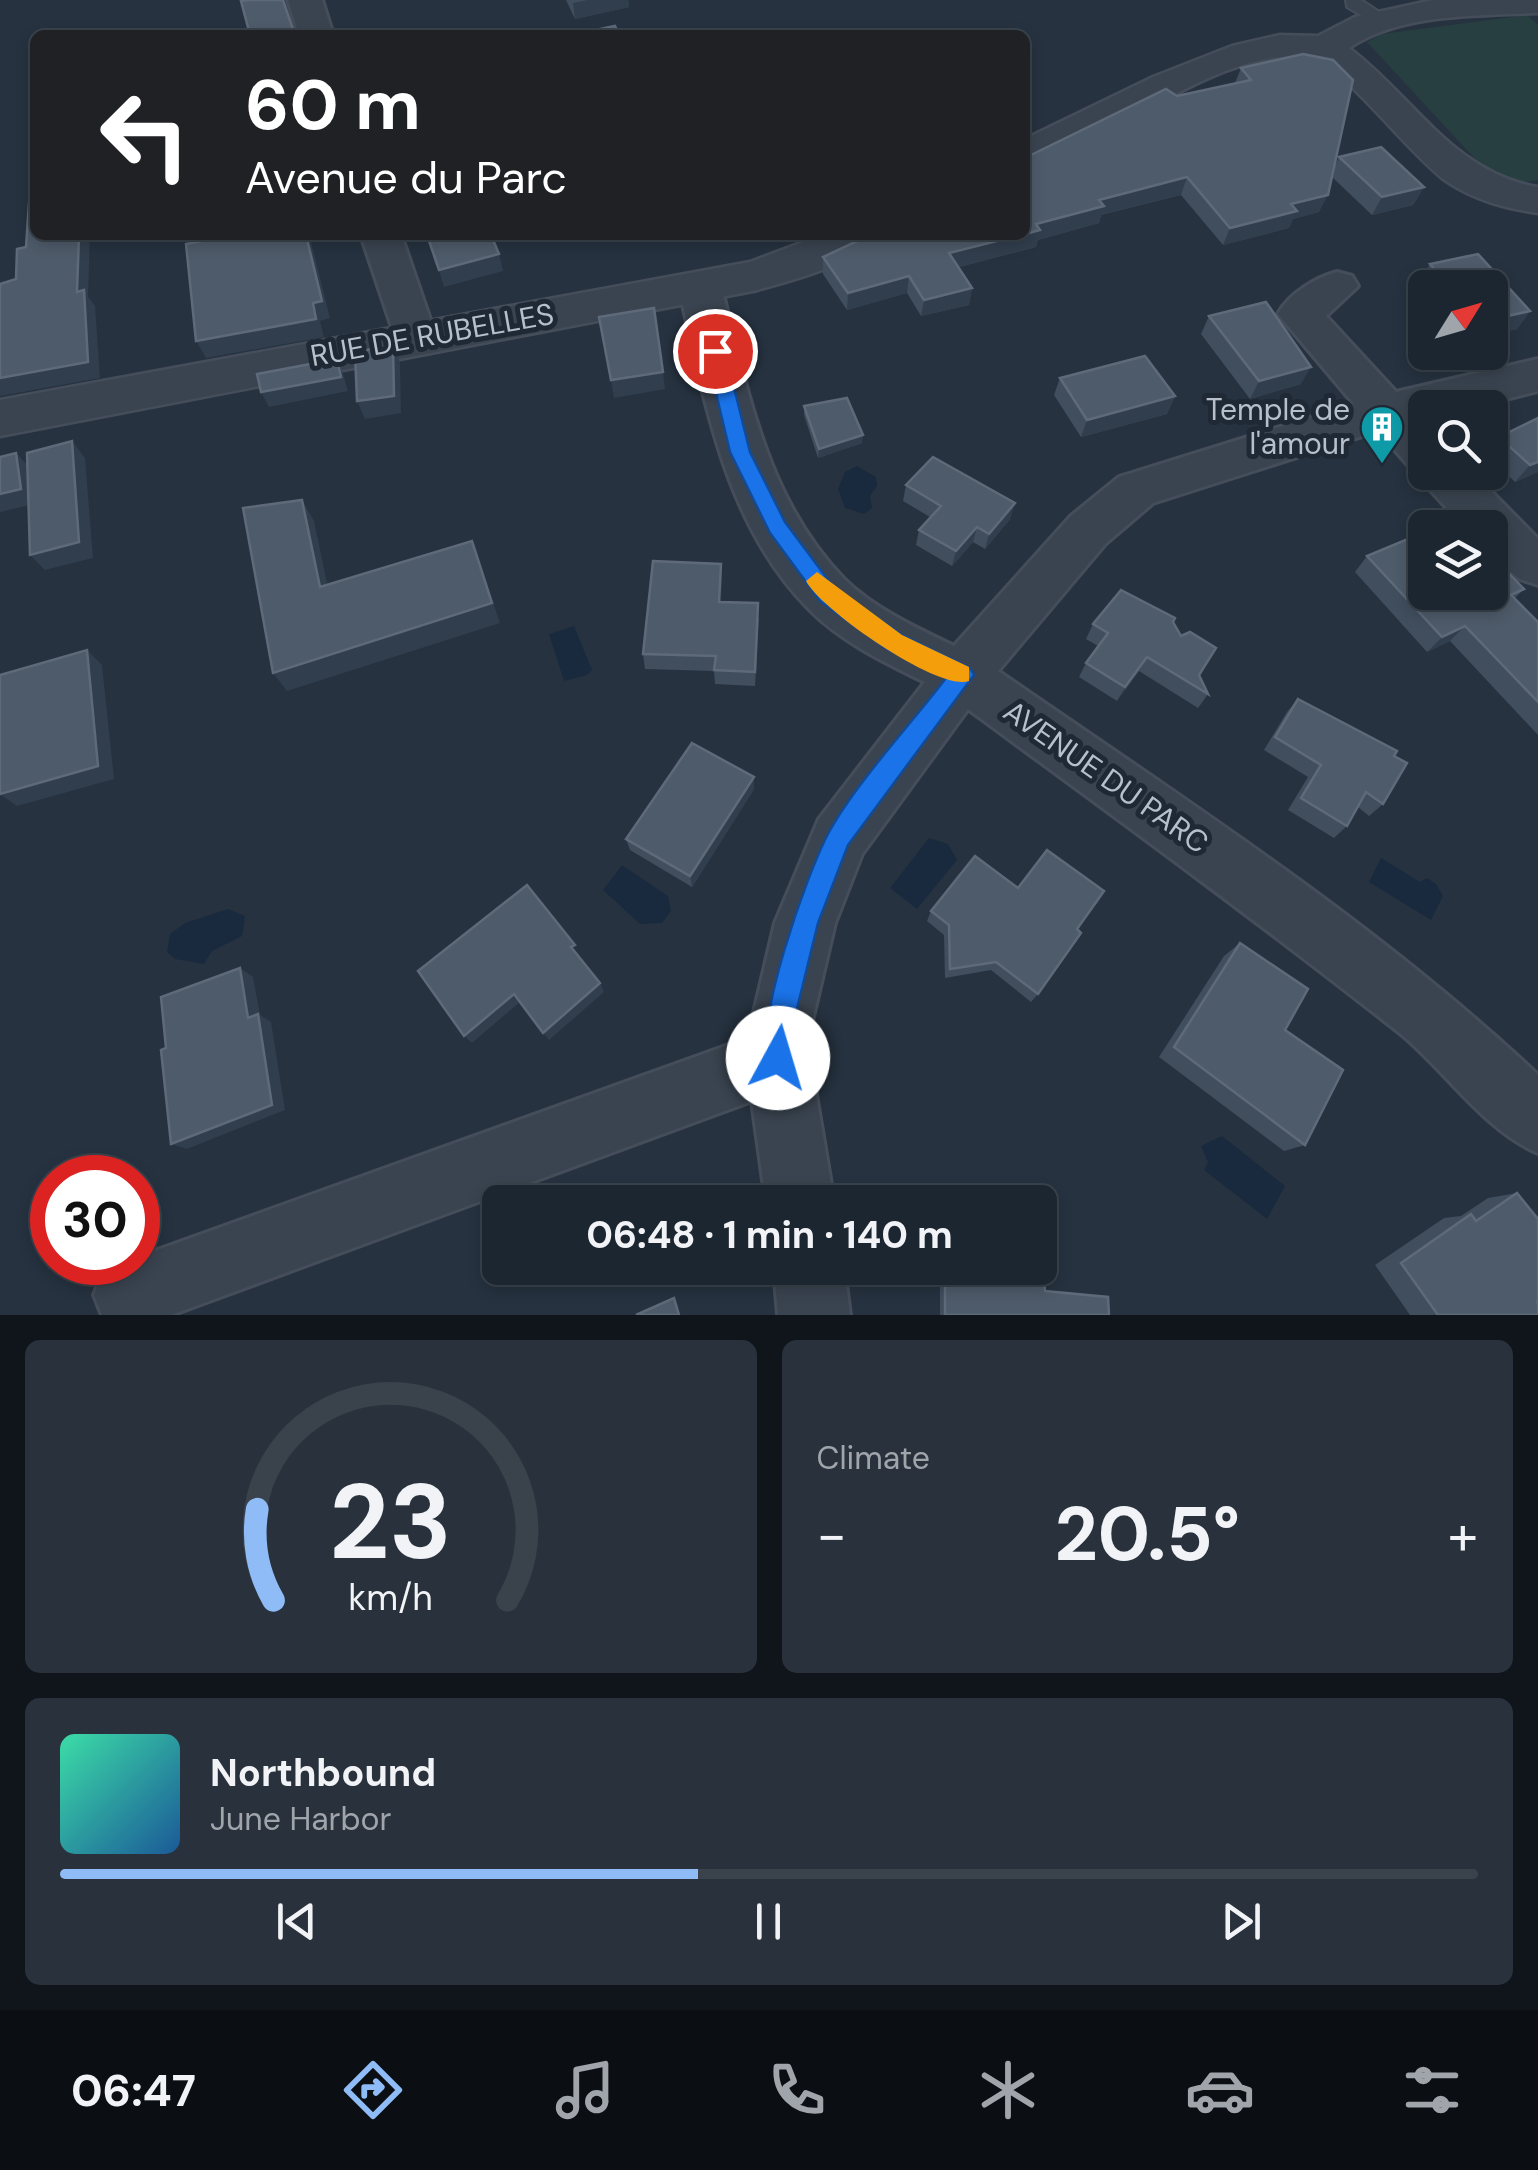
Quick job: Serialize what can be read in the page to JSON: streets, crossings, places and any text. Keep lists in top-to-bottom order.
{
  "streets": {
    "street": ["RUE DE RUBELLES", "AVENUE DU PARC"]
  },
  "crossings": [
    ["RUE DE RUBELLES", "AVENUE DU PARC"]
  ],
  "places": {
    "building": ["Temple de l'amour"]
  },
  "north": "top right",
  "page": {
    "turn": ["60 m", "Avenue du Parc"],
    "limit": "30",
    "trip": "06:48 · 1 min · 140 m",
    "tile": "Climate",
    "heat": ["−", "20.5°", "+"],
    "song": ["Northbound", "June Harbor"],
    "tabs": "06:47",
    "gauge": ["23", "km/h"]
  }
}
